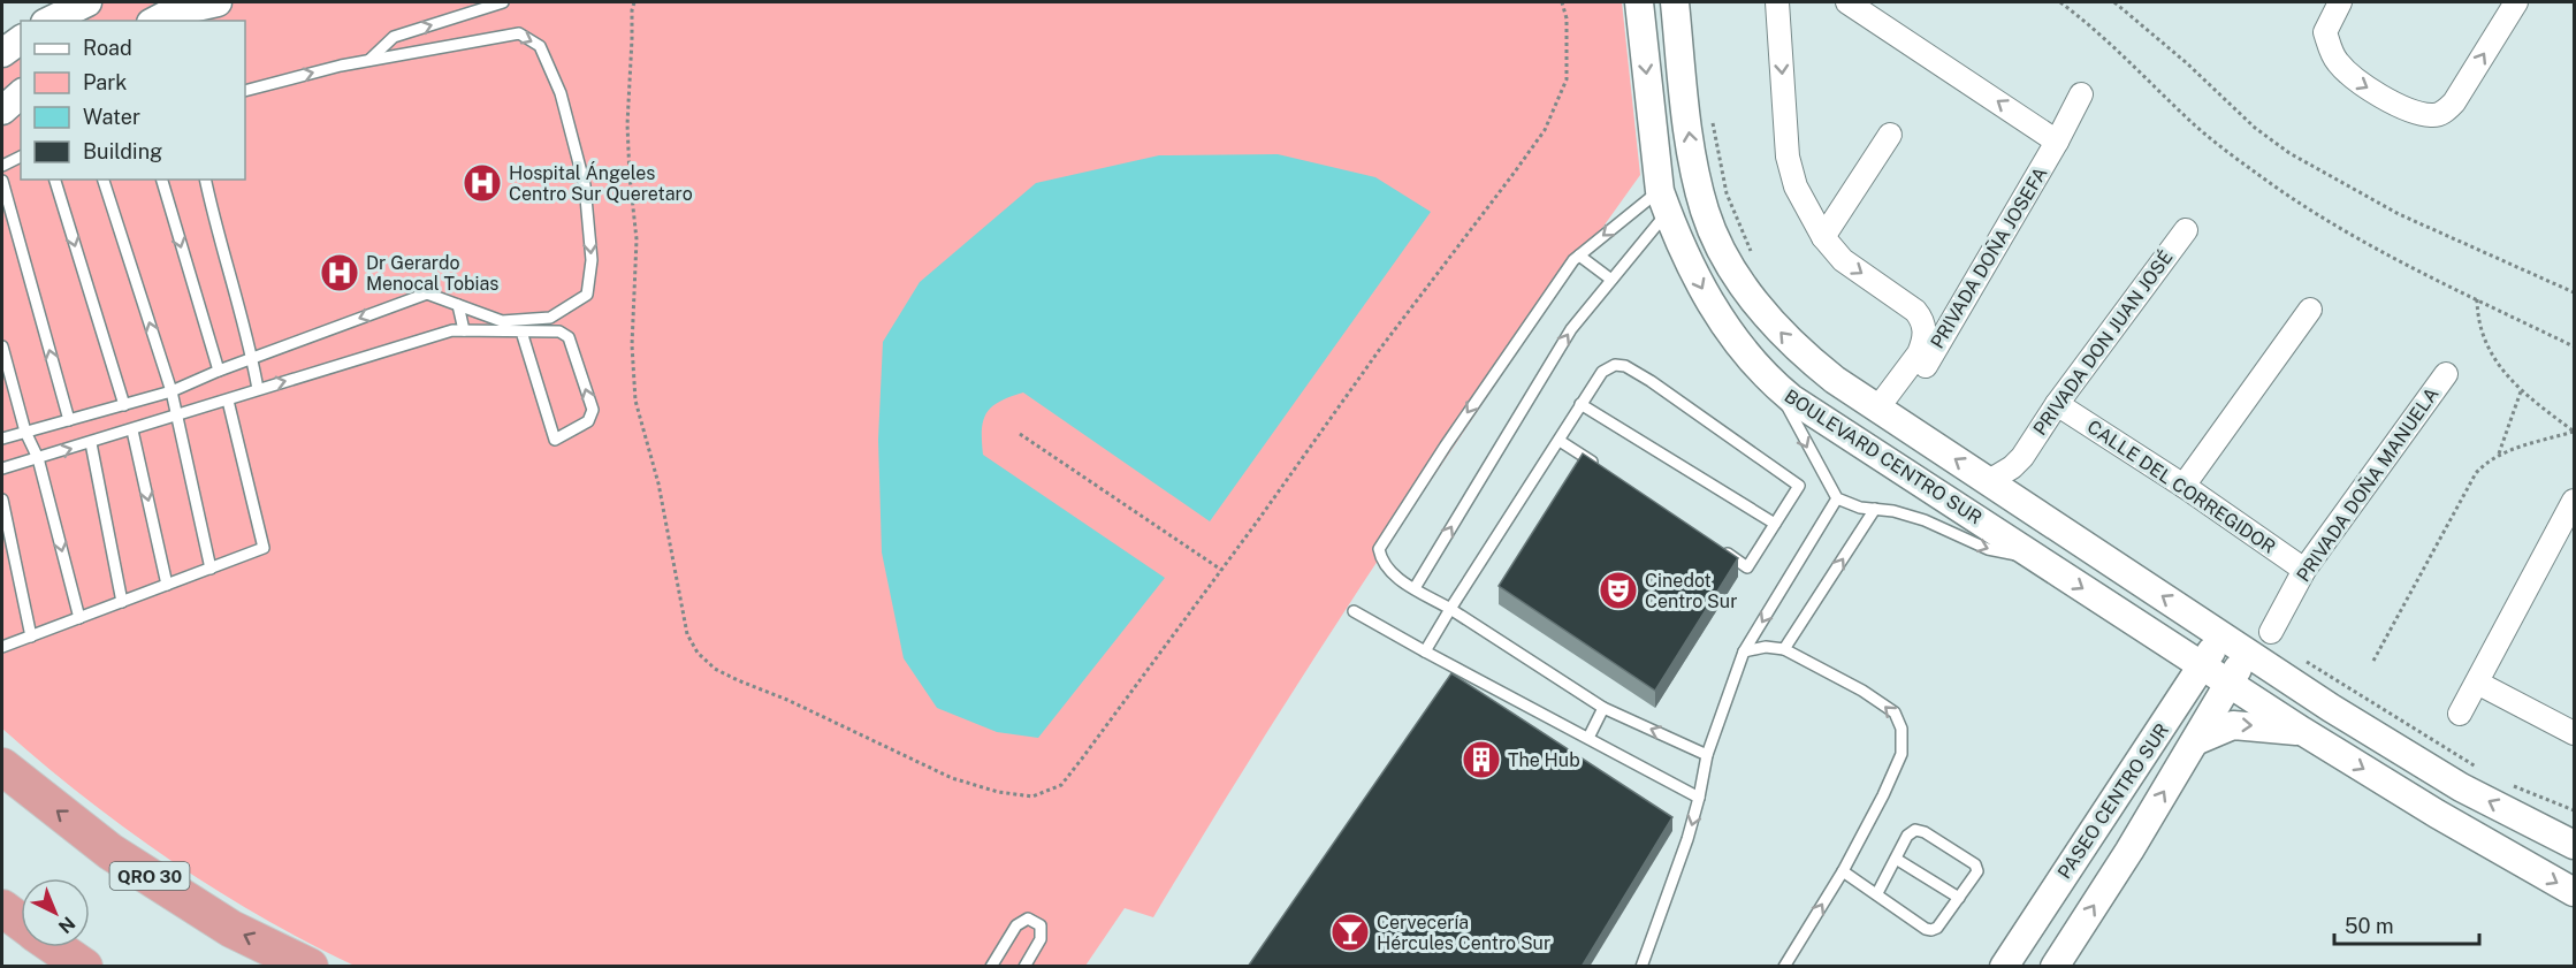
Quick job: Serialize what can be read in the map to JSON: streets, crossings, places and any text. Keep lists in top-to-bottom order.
{
  "streets": {
    "highway": ["QRO 30"],
    "street": [
      "PRIVADA DOÑA JOSEFA",
      "PRIVADA DON JUAN JOSÉ",
      "BOULEVARD CENTRO SUR",
      "PRIVADA DOÑA MANUELA",
      "CALLE DEL CORREGIDOR",
      "PASEO CENTRO SUR"
    ]
  },
  "crossings": [
    ["PRIVADA DOÑA JOSEFA", "BOULEVARD CENTRO SUR"],
    ["PRIVADA DON JUAN JOSÉ", "BOULEVARD CENTRO SUR"],
    ["PRIVADA DON JUAN JOSÉ", "CALLE DEL CORREGIDOR"],
    ["BOULEVARD CENTRO SUR", "PASEO CENTRO SUR"],
    ["PRIVADA DOÑA MANUELA", "CALLE DEL CORREGIDOR"]
  ],
  "places": {
    "hospital": ["Hospital Ángeles Centro Sur Queretaro", "Dr Gerardo Menocal Tobias"],
    "theatre": ["Cinedot Centro Sur"],
    "building": ["The Hub"],
    "bar": ["Cervecería Hércules Centro Sur"]
  },
  "legend": [
    "Road",
    "Park",
    "Water",
    "Building"
  ],
  "scale_bar": "50 m",
  "north": "bottom right"
}
